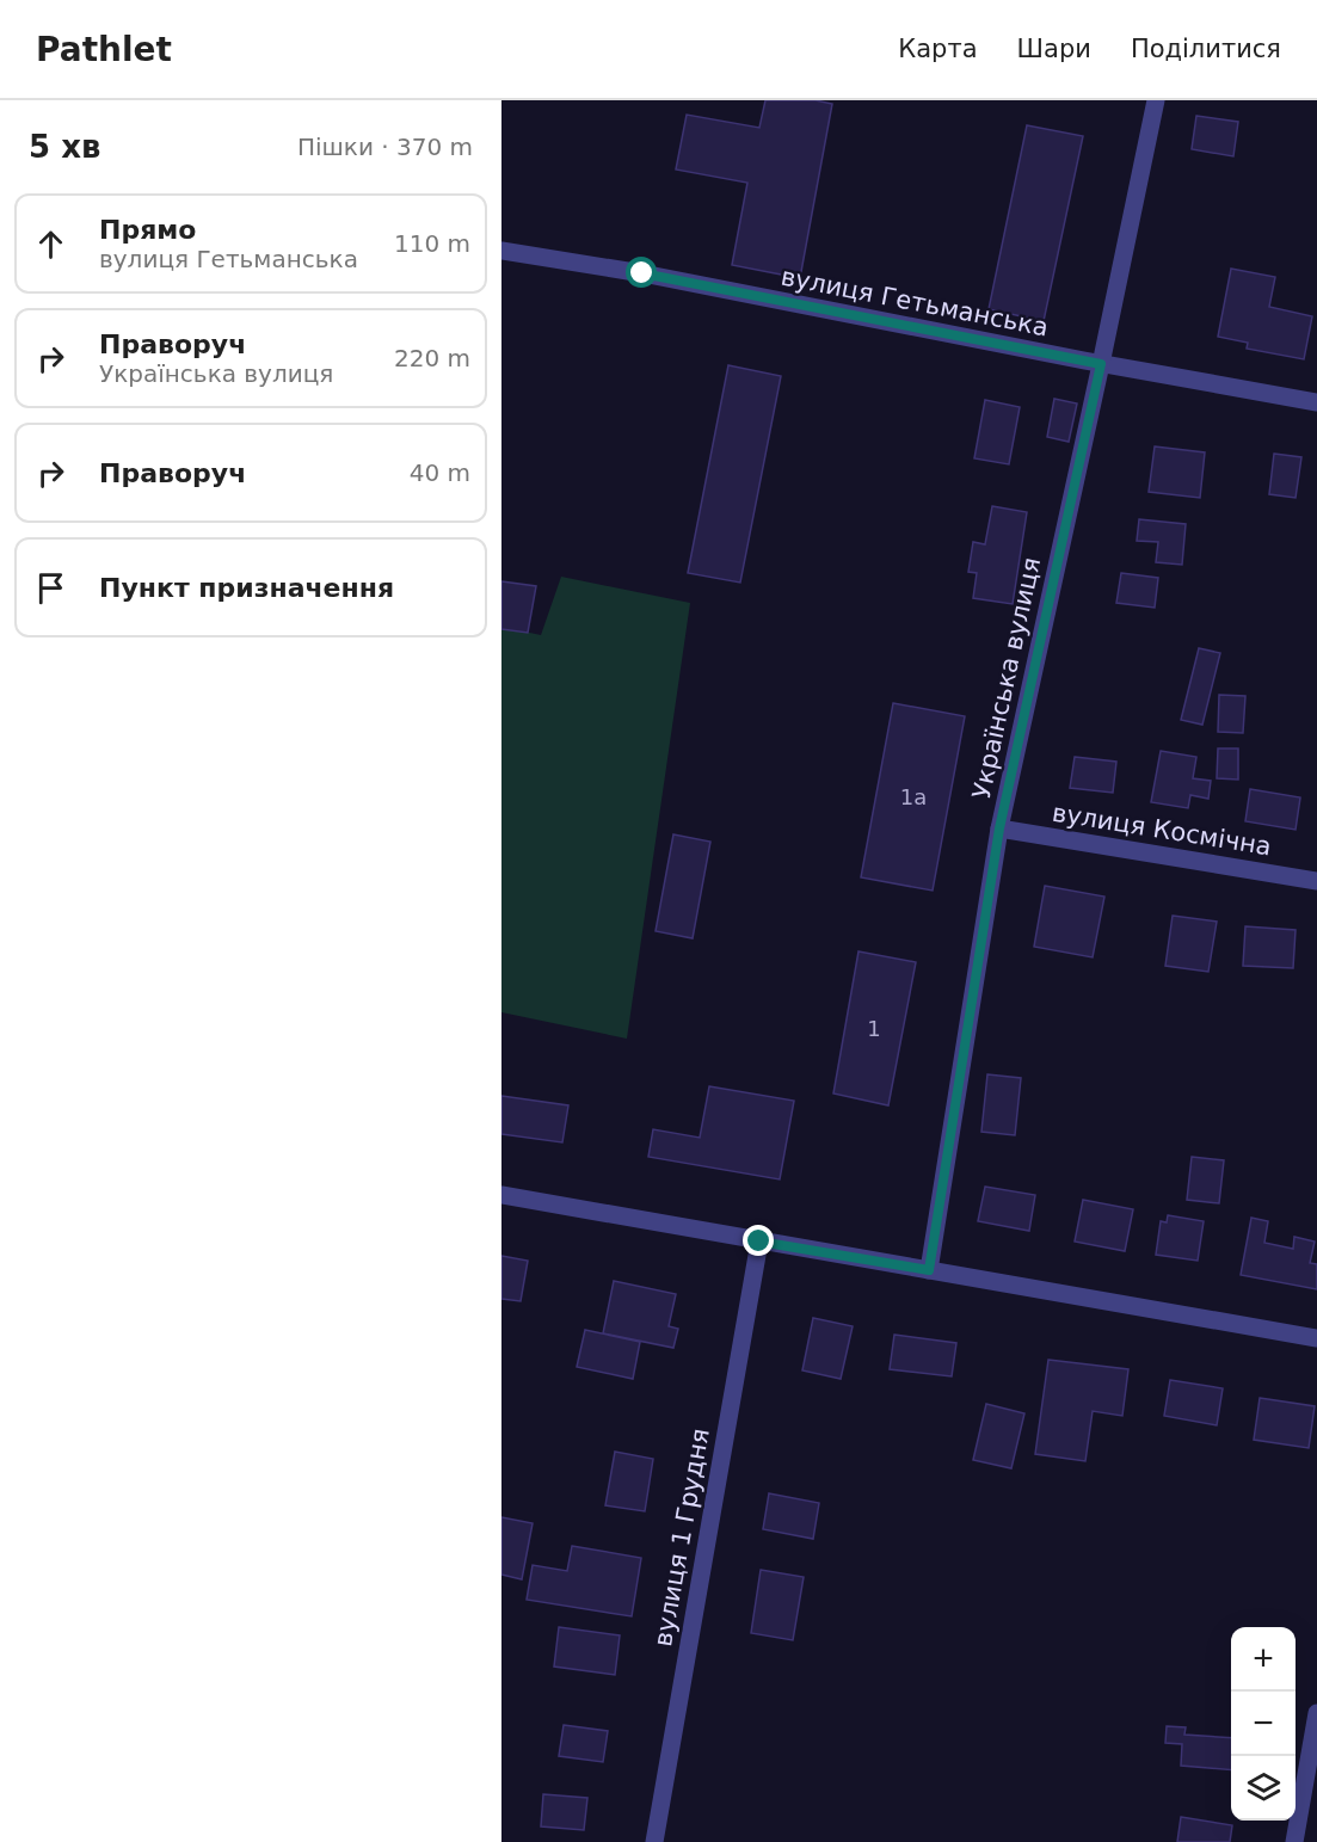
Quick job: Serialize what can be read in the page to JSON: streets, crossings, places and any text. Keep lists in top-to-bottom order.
{
  "streets": {
    "street": [
      "вулиця Гетьманська",
      "Українська вулиця",
      "вулиця Космічна",
      "вулиця 1 Грудня"
    ]
  },
  "crossings": [
    ["вулиця Гетьманська", "Українська вулиця"],
    ["Українська вулиця", "вулиця Космічна"]
  ],
  "house_numbers": ["1а", "1"],
  "page": {
    "header": "Pathlet",
    "nav": ["Карта", "Шари", "Поділитися"],
    "heading": ["5 хв", "Пішки · 370 m"],
    "list": [
      ["Прямо", "вулиця Гетьманська", "110 m"],
      ["Праворуч", "Українська вулиця", "220 m"],
      ["Праворуч", "40 m"],
      "Пункт призначення"
    ],
    "map_buttons": ["+", "−"]
  }
}
